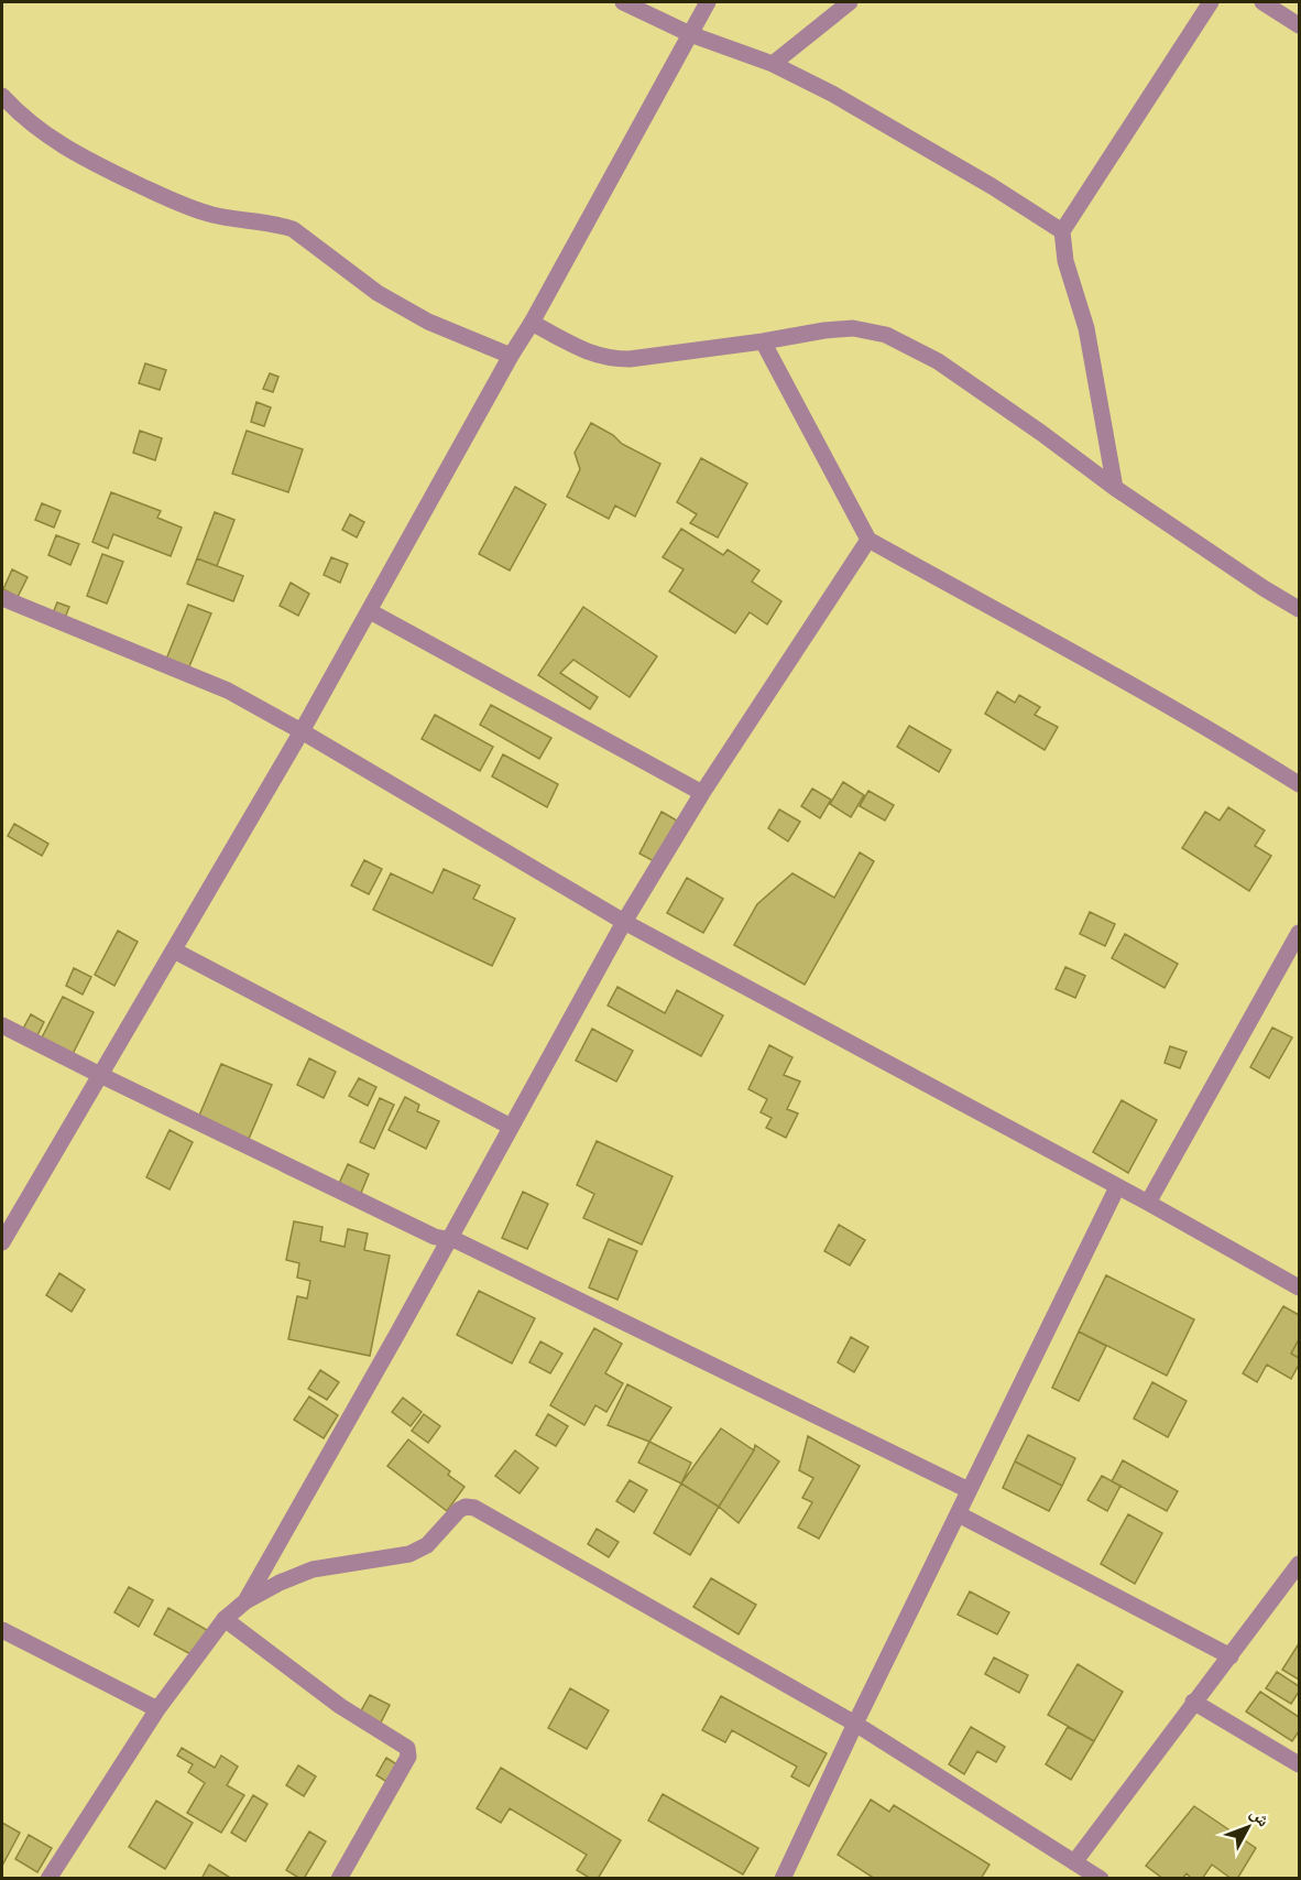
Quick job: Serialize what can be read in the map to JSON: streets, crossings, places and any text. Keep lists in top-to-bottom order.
{
  "north": "top right"
}
